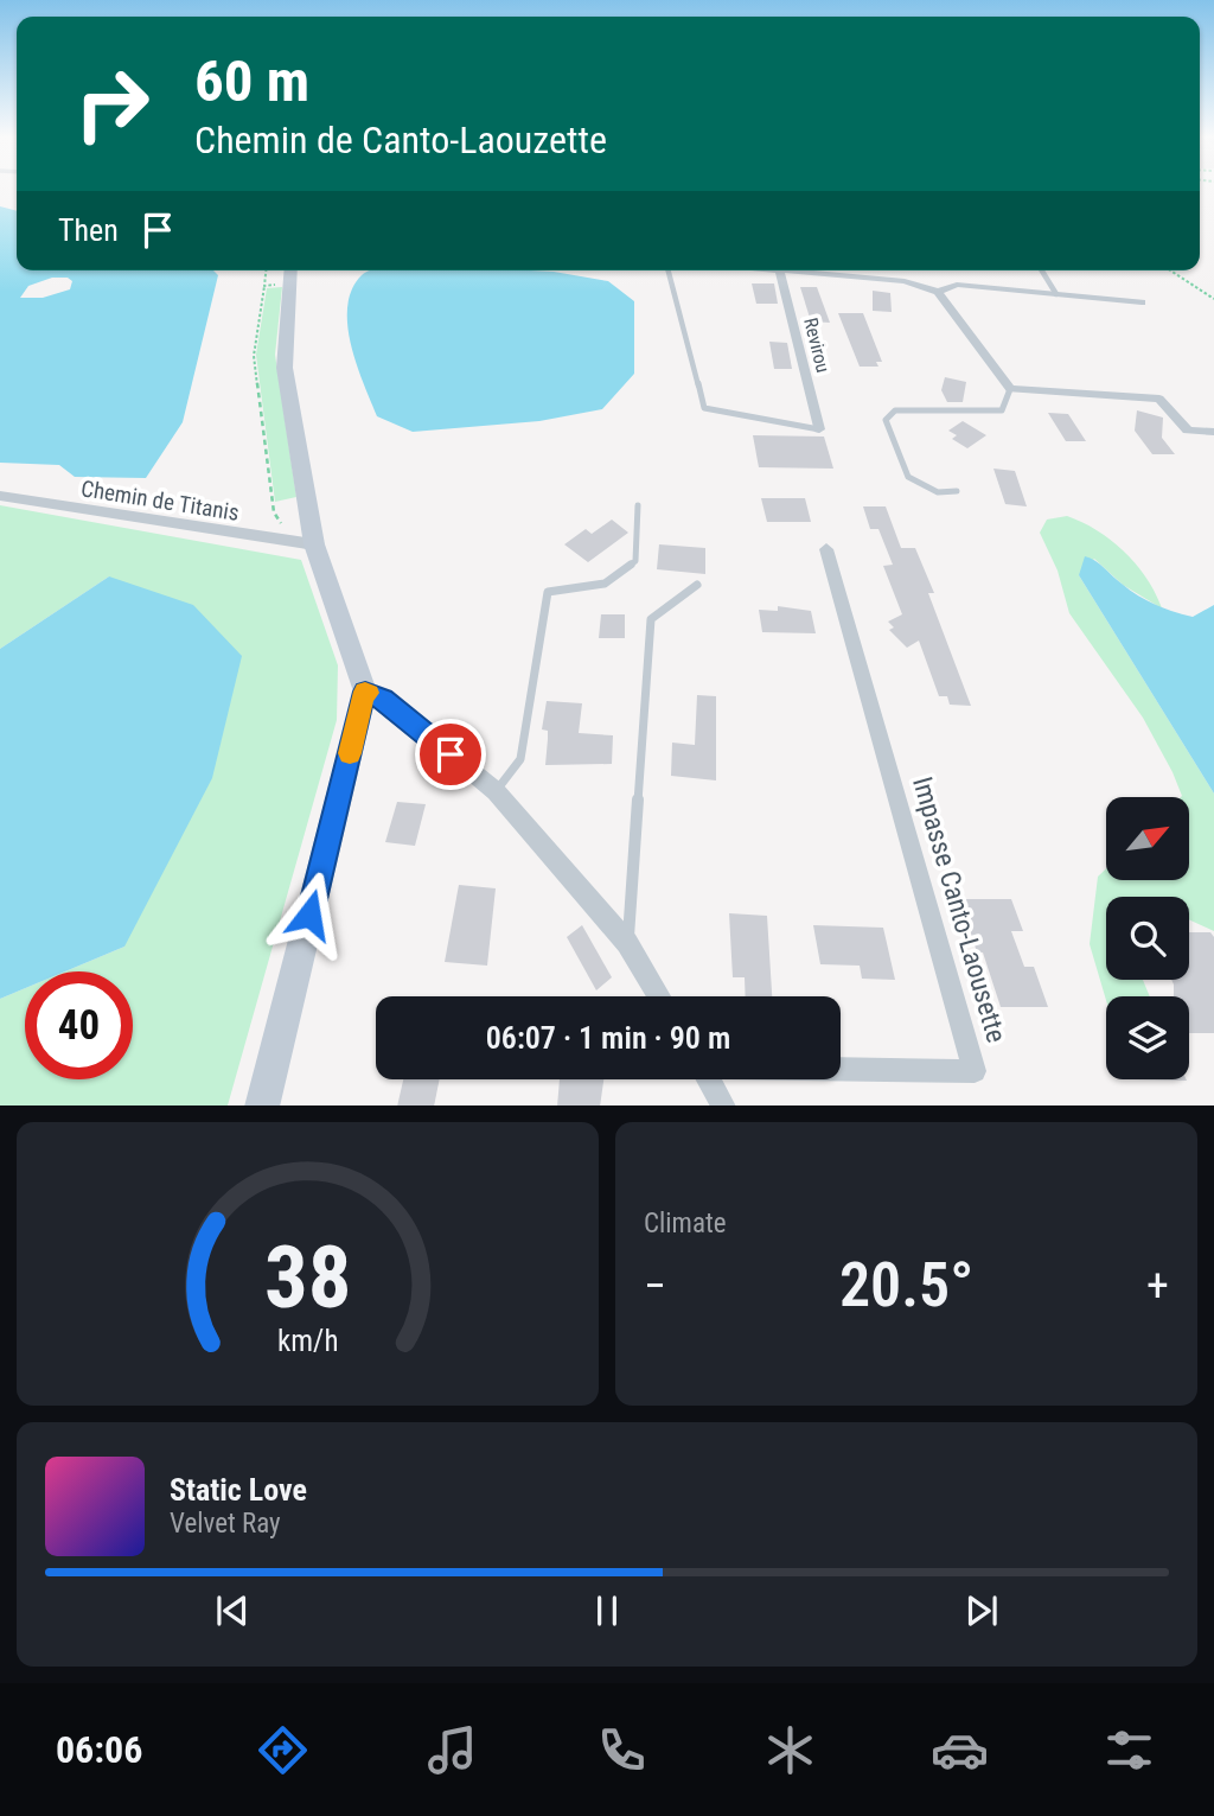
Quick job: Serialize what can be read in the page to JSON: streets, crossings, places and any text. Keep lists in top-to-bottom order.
{
  "streets": {
    "street": ["Revirou", "Chemin de Titanis", "Impasse Canto-Laousette"]
  },
  "north": "top right",
  "page": {
    "turn": ["60 m", "Chemin de Canto-Laouzette"],
    "then": "Then",
    "limit": "40",
    "trip": "06:07 · 1 min · 90 m",
    "tile": "Climate",
    "heat": ["−", "20.5°", "+"],
    "song": ["Static Love", "Velvet Ray"],
    "tabs": "06:06",
    "gauge": ["38", "km/h"]
  }
}
